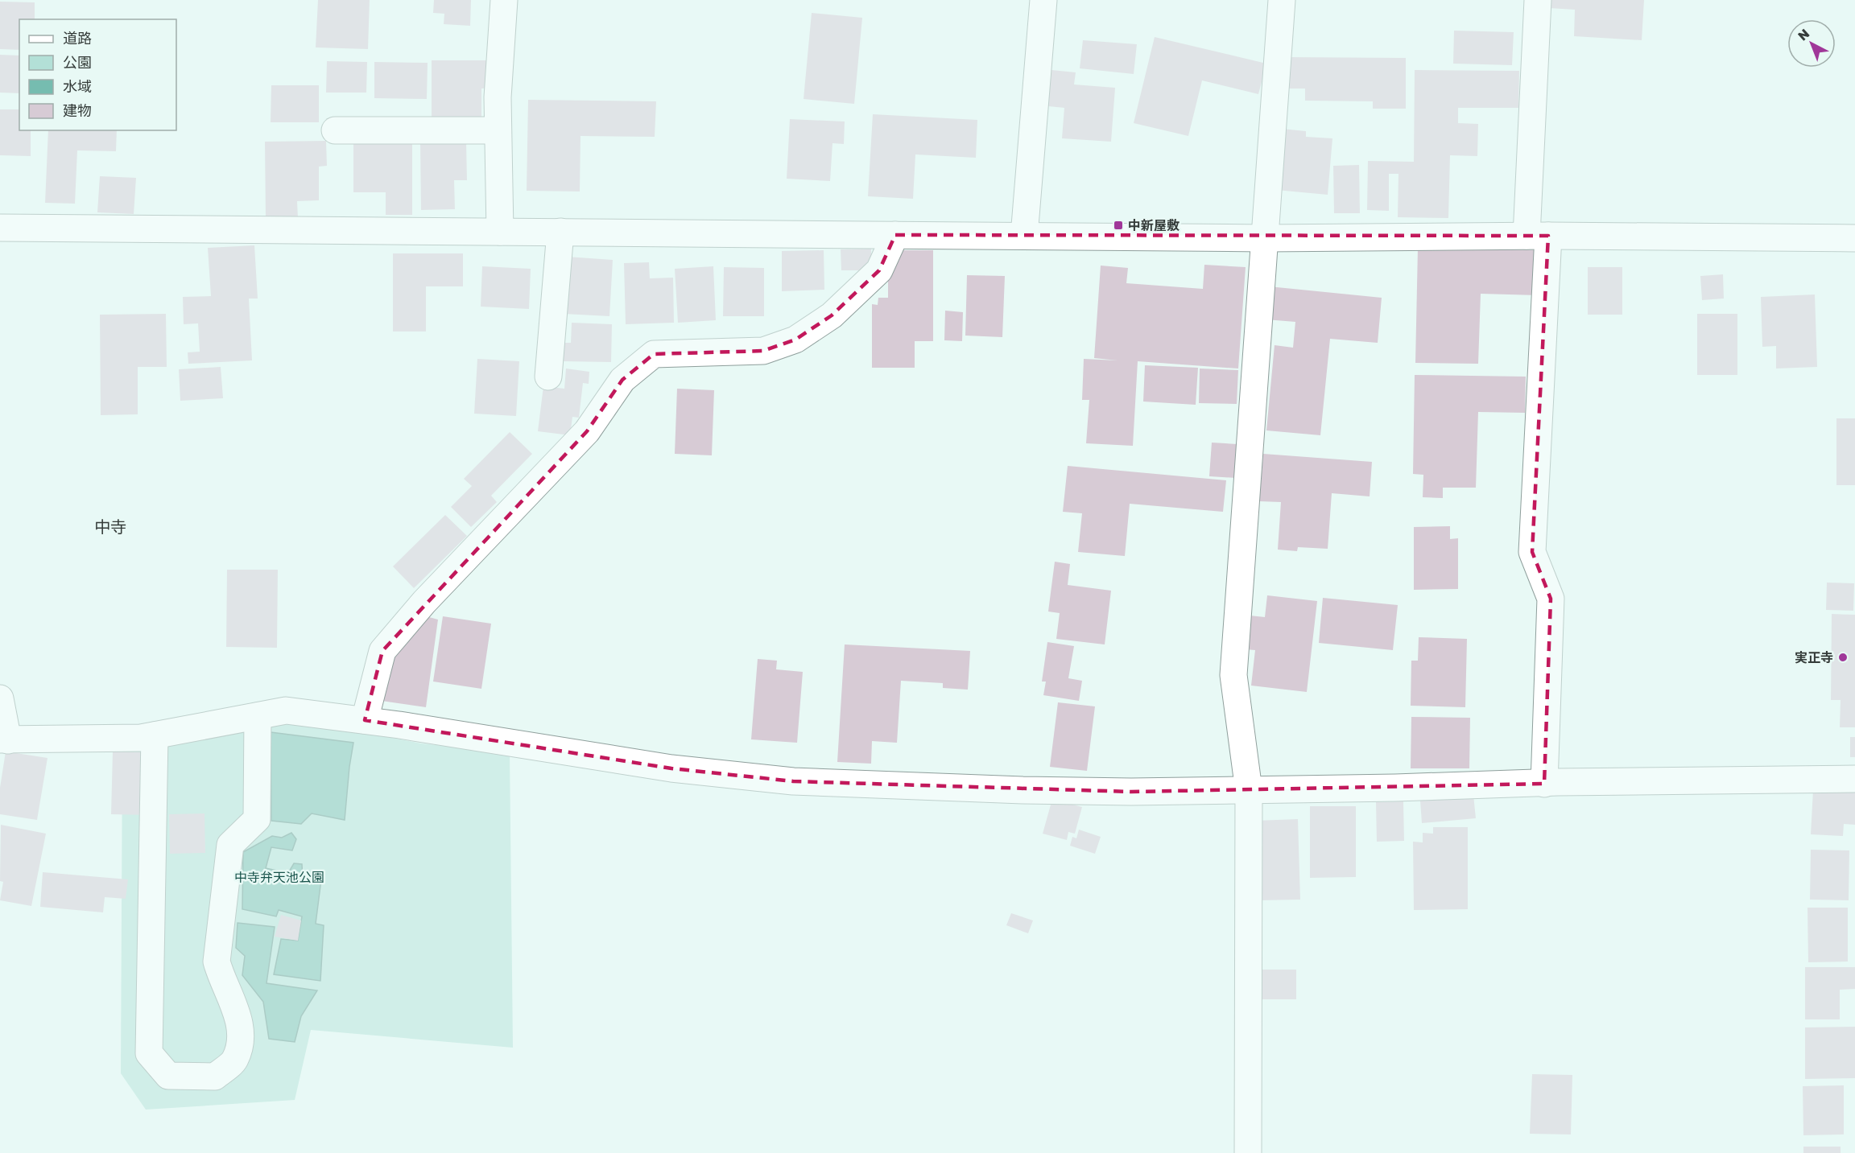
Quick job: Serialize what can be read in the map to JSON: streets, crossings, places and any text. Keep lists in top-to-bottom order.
{
  "districts": ["中寺"],
  "parks": ["中寺弁天池公園"],
  "places": {
    "transit": ["中新屋敷"],
    "other": ["実正寺"]
  },
  "legend": [
    "道路",
    "公園",
    "水域",
    "建物"
  ],
  "north": "top left"
}
